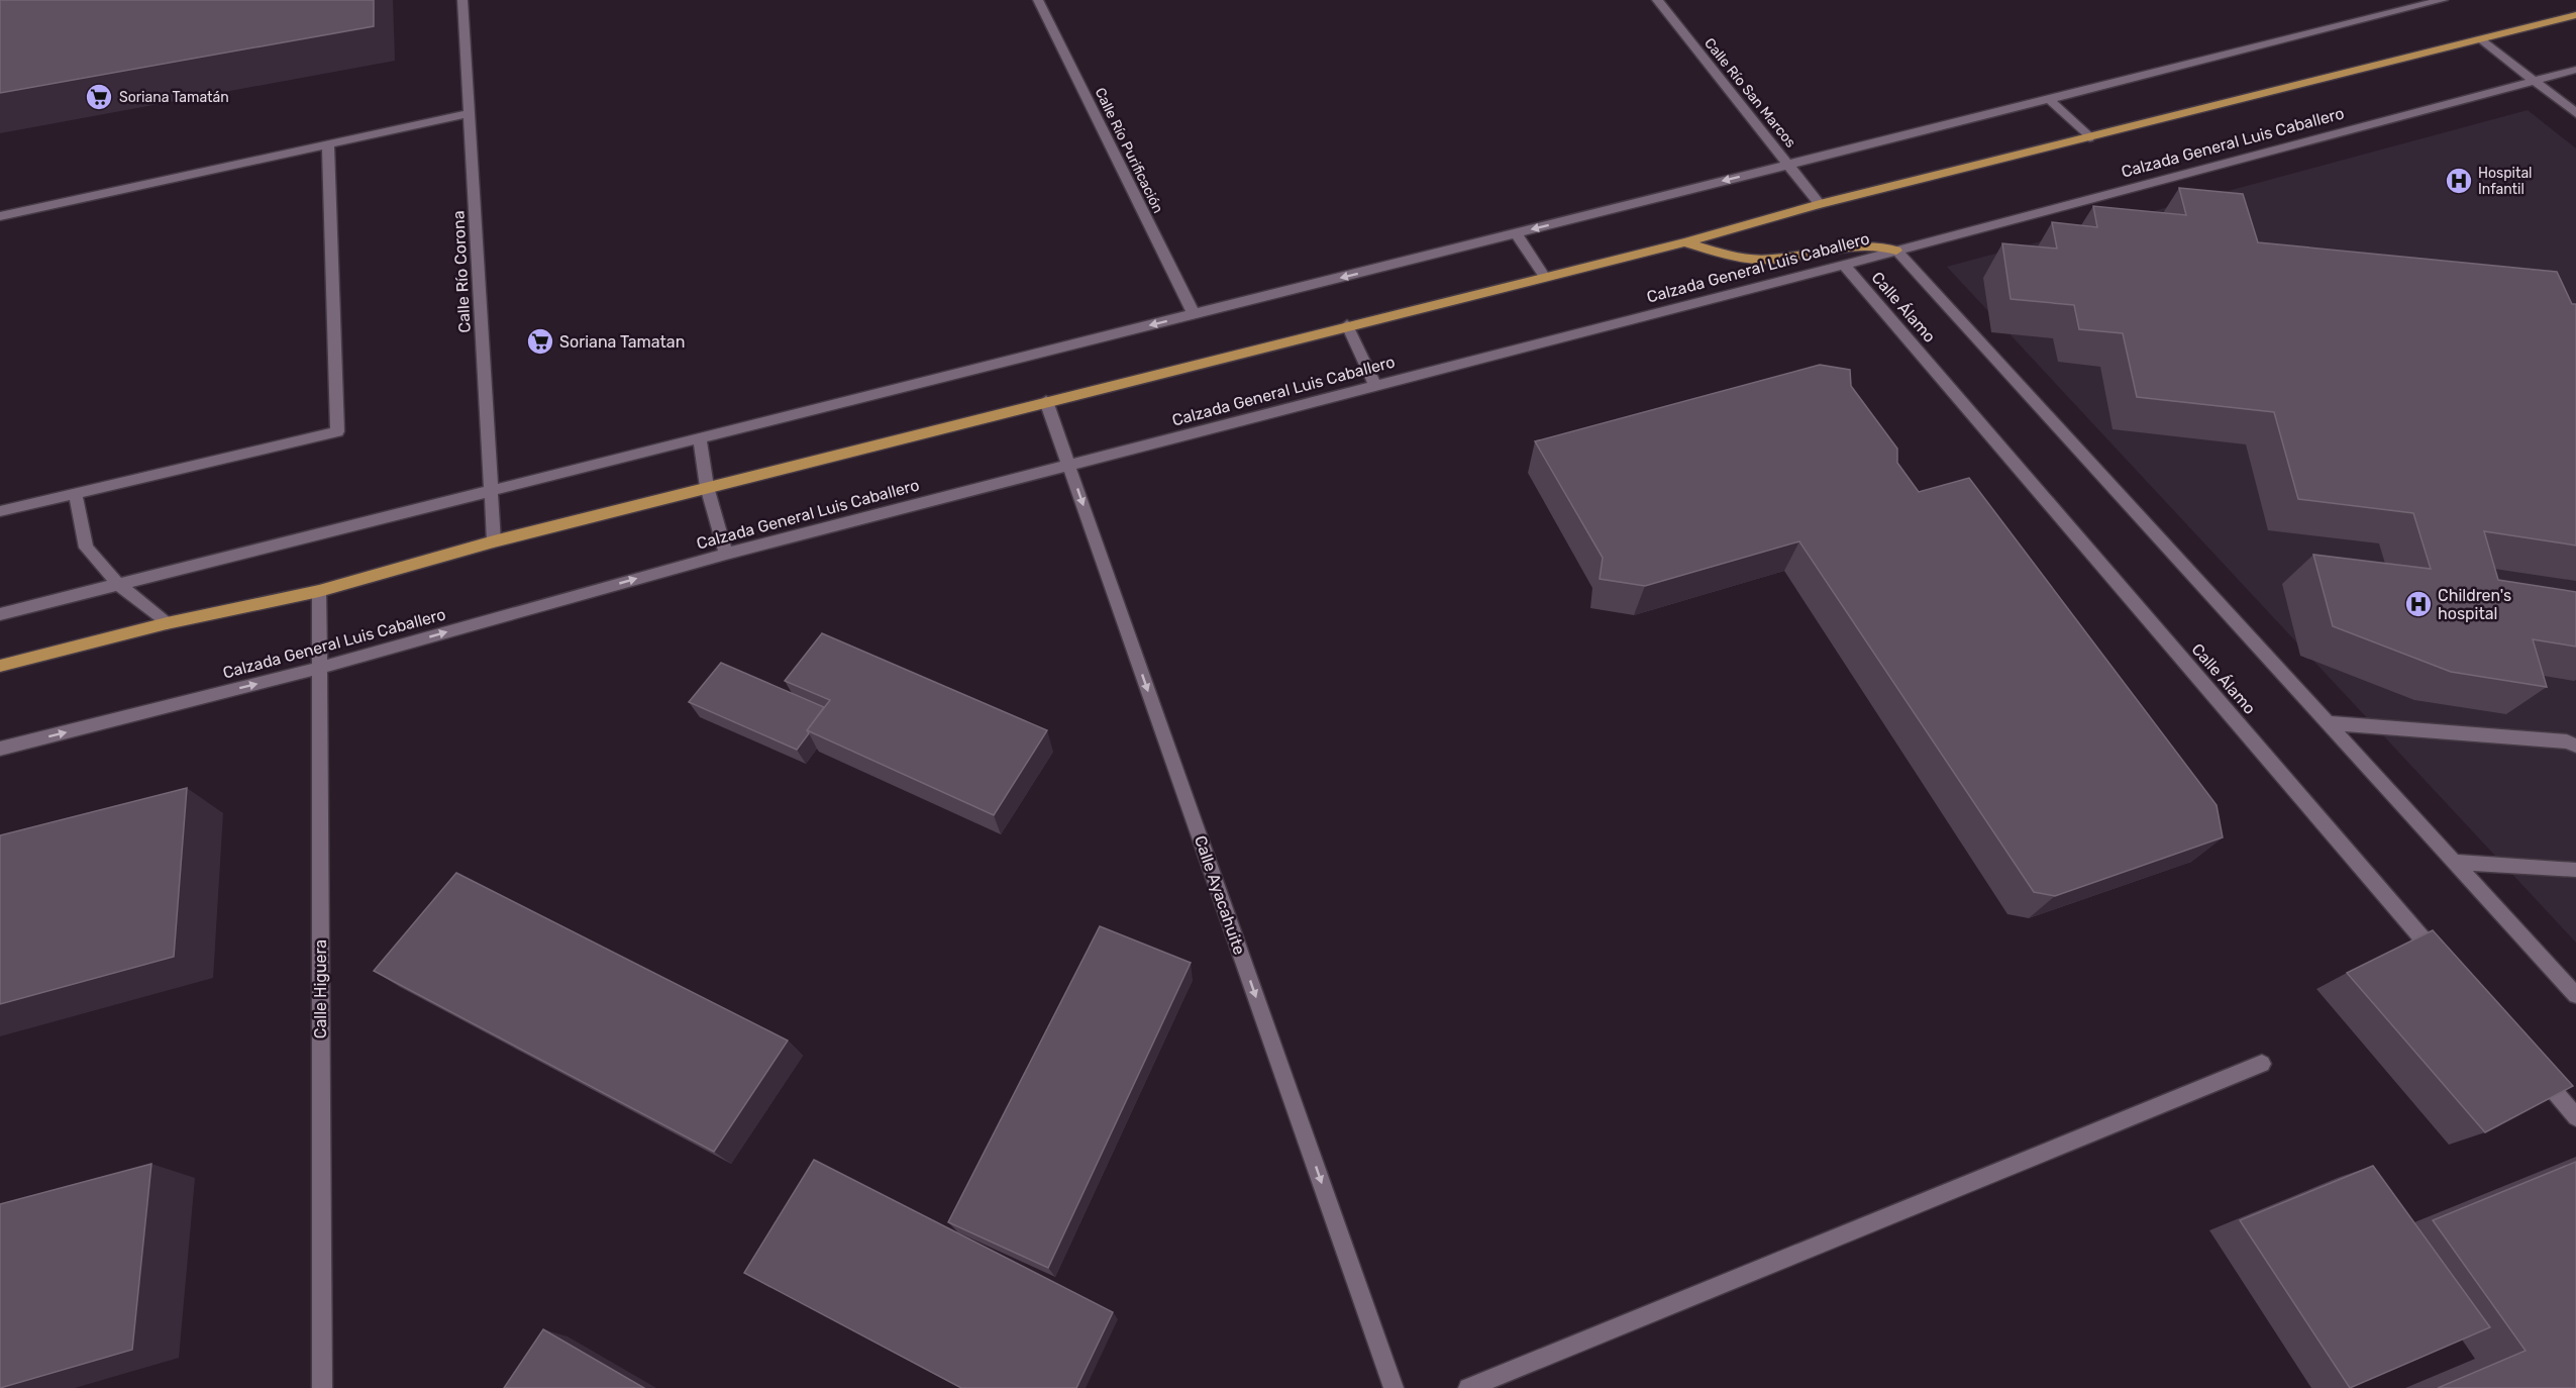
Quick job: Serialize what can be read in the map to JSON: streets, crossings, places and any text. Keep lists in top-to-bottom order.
{
  "streets": {
    "street": [
      "Calle Río San Marcos",
      "Calzada General Luis Caballero",
      "Calle Río Purificación",
      "Calle Río Corona",
      "Calle Álamo",
      "Calle Ayacahuite",
      "Calle Higuera"
    ]
  },
  "crossings": [
    ["Calzada General Luis Caballero", "Calle Álamo"],
    ["Calzada General Luis Caballero", "Calle Ayacahuite"],
    ["Calzada General Luis Caballero", "Calle Higuera"]
  ],
  "one_way": ["Calle Ayacahuite"],
  "places": {
    "supermarket": ["Soriana Tamatán", "Soriana Tamatan"],
    "hospital": ["Hospital Infantil", "Children's hospital"]
  }
}
